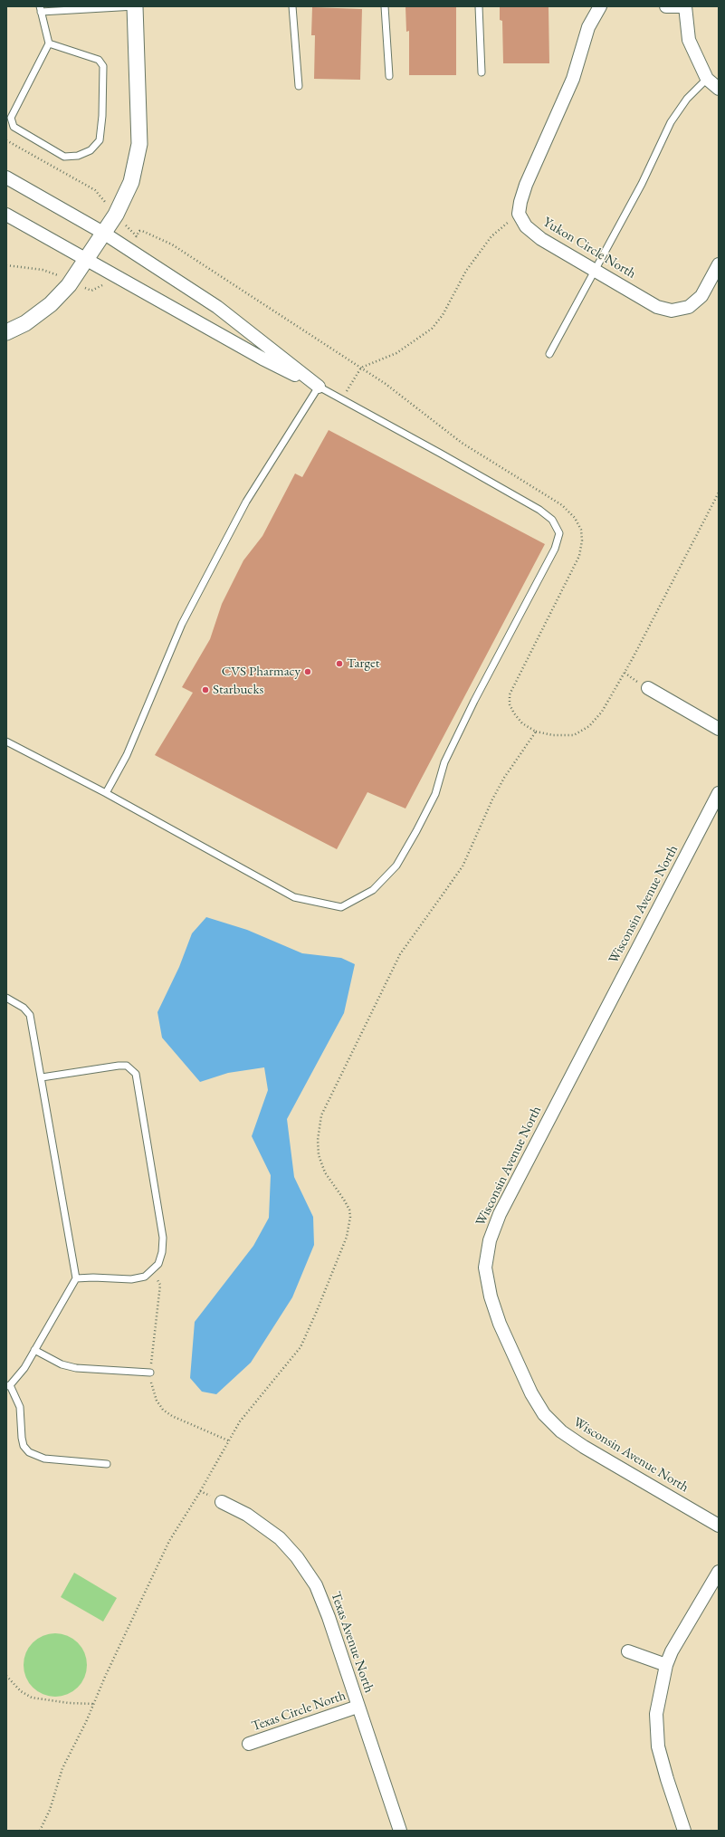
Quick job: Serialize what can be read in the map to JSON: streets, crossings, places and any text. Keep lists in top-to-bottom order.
{
  "streets": {
    "street": [
      "Yukon Circle North",
      "Wisconsin Avenue North",
      "Texas Avenue North",
      "Texas Circle North"
    ]
  },
  "crossings": [
    ["Texas Avenue North", "Texas Circle North"]
  ],
  "places": ["Target", "CVS Pharmacy", "Starbucks"]
}
